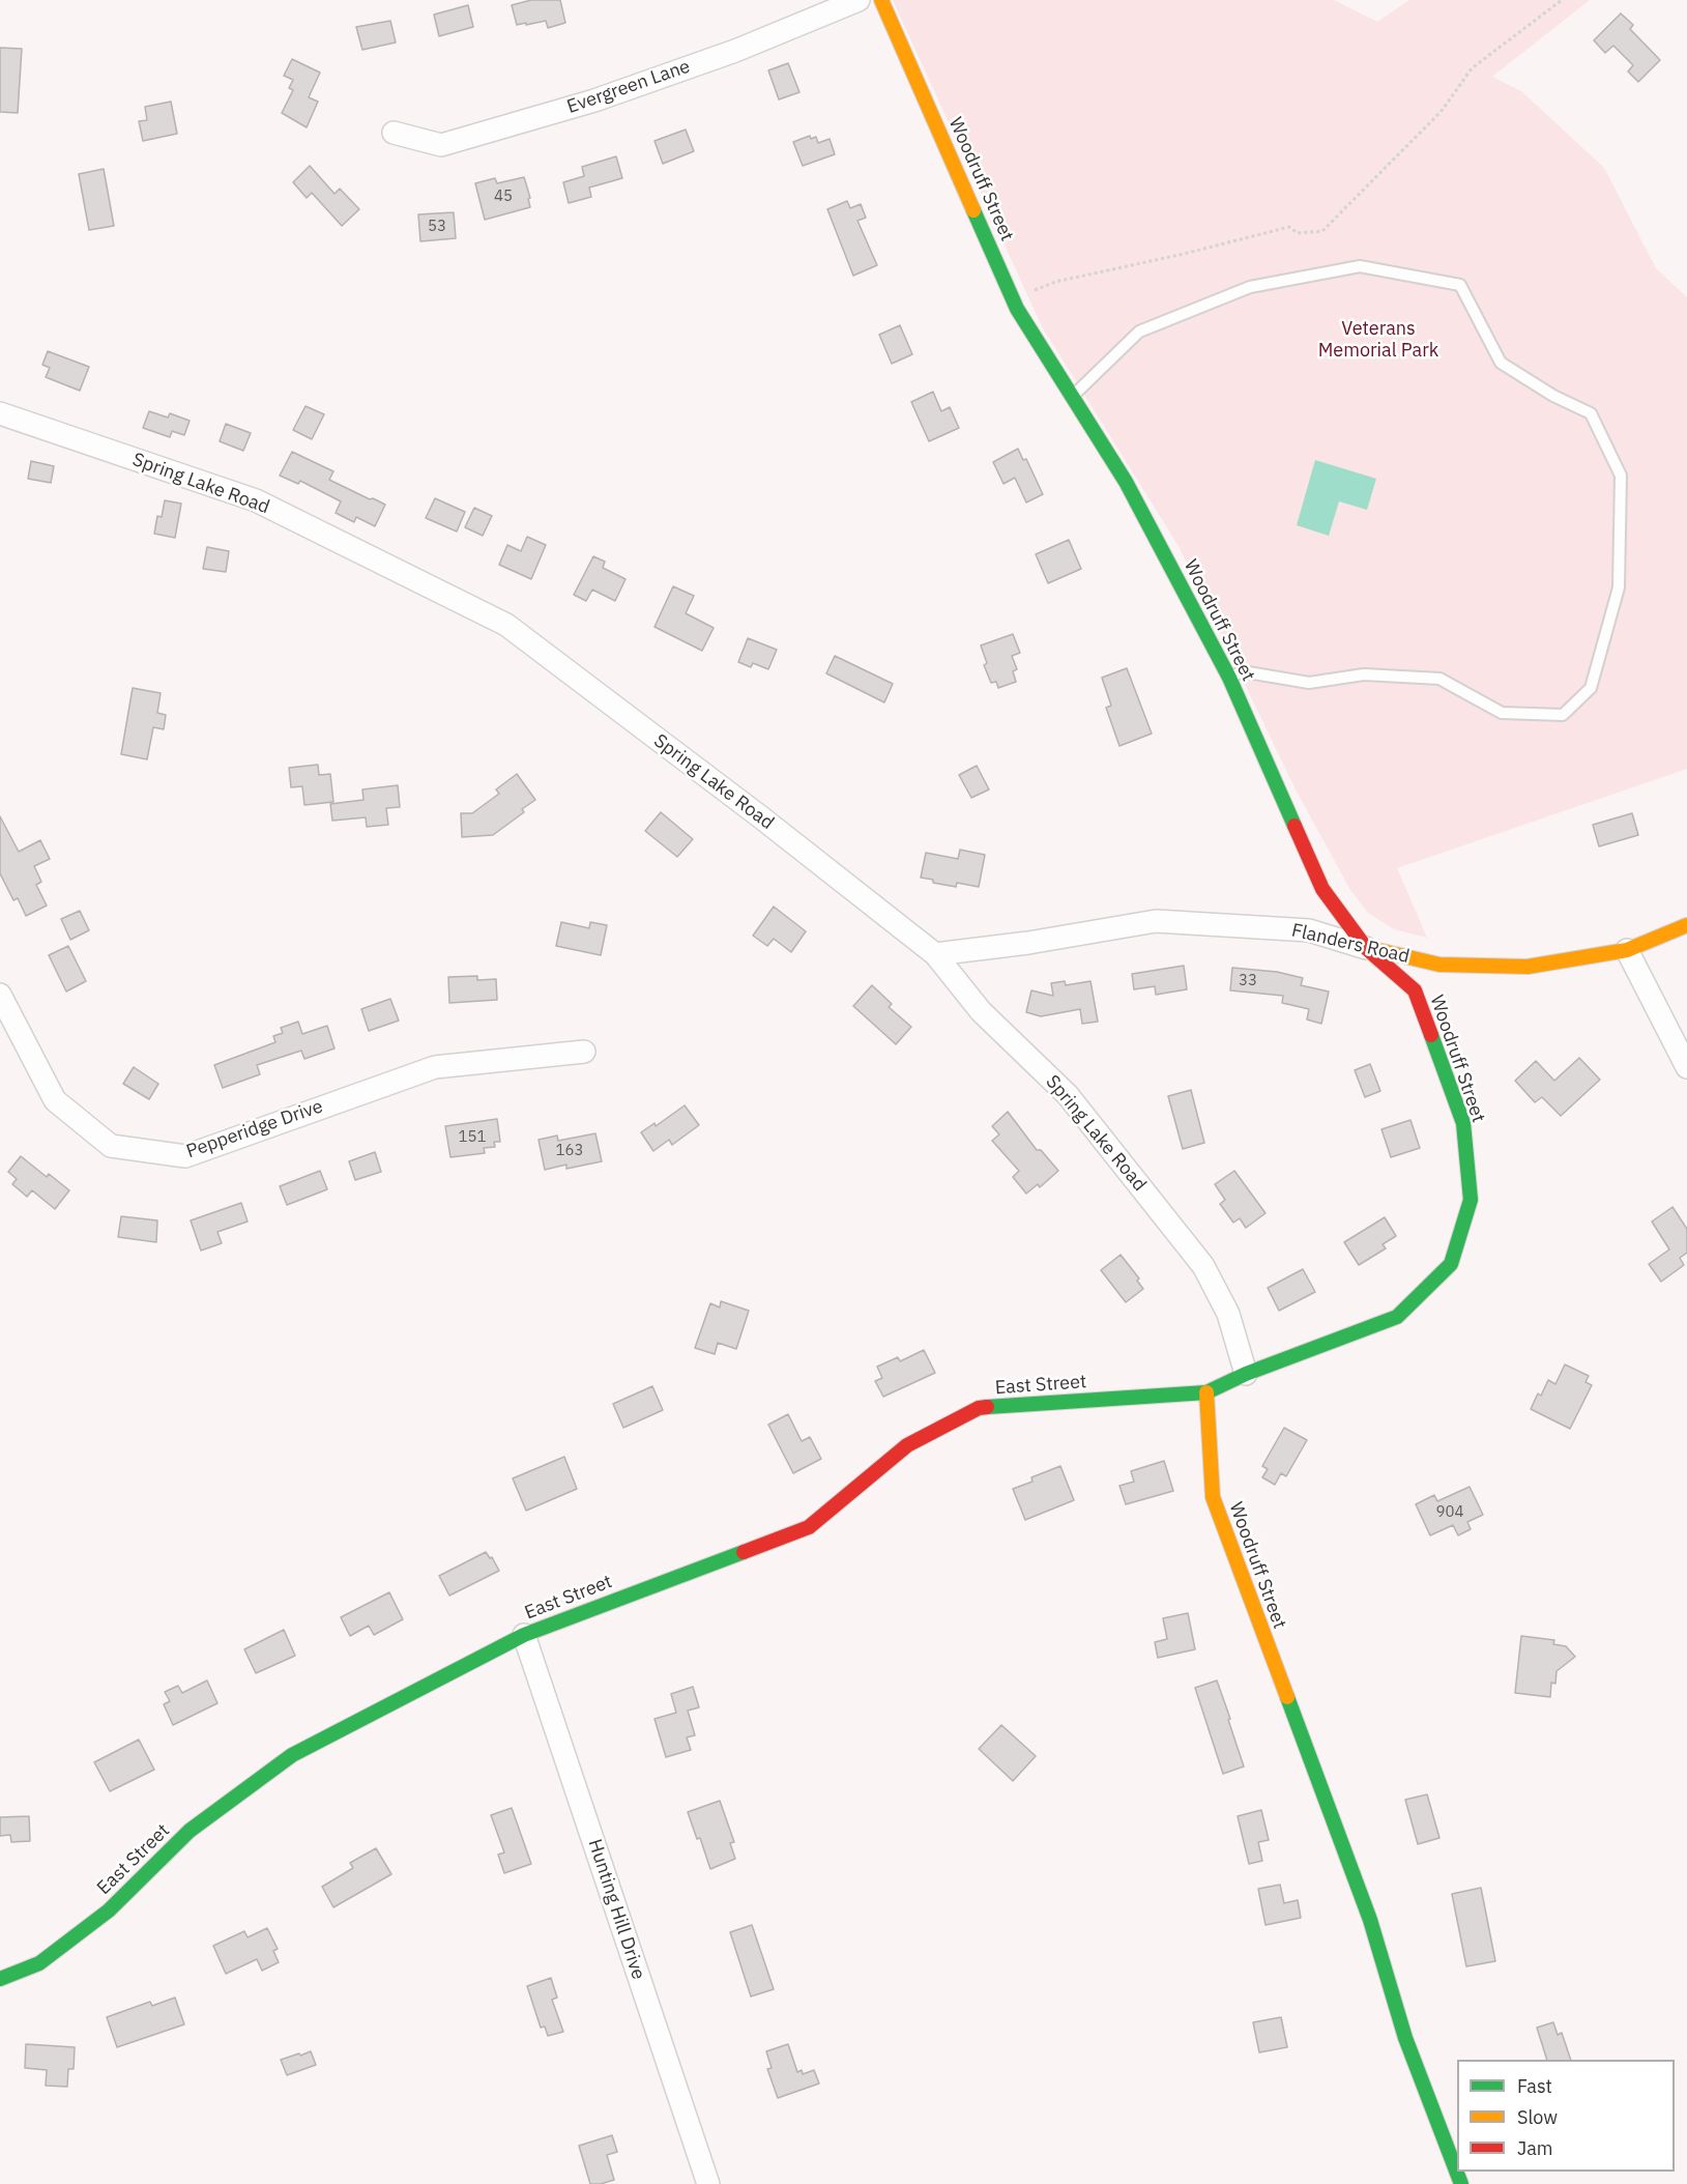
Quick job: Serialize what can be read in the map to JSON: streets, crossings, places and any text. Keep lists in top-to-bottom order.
{
  "streets": {
    "street": [
      "Evergreen Lane",
      "Woodruff Street",
      "Spring Lake Road",
      "Flanders Road",
      "Pepperidge Drive",
      "East Street",
      "Hunting Hill Drive"
    ]
  },
  "crossings": [
    ["Woodruff Street", "Spring Lake Road"],
    ["Woodruff Street", "Flanders Road"],
    ["Woodruff Street", "East Street"],
    ["Spring Lake Road", "Flanders Road"],
    ["East Street", "Hunting Hill Drive"]
  ],
  "parks": ["Veterans Memorial Park"],
  "house_numbers": [
    "45",
    "53",
    "33",
    "151",
    "163",
    "904"
  ],
  "legend": ["Fast", "Slow", "Jam"]
}
